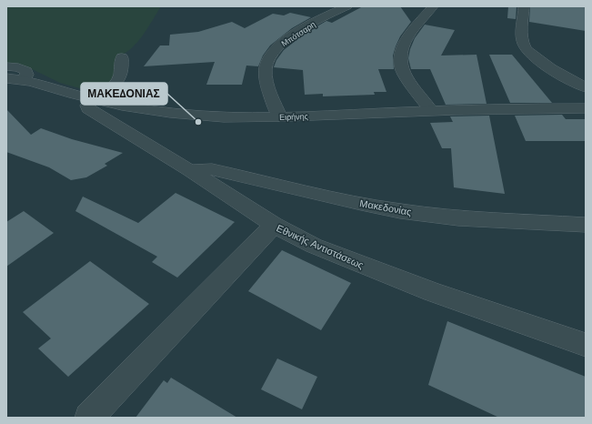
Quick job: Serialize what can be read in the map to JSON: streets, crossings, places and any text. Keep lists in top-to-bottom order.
{
  "streets": {
    "street": [
      "Μπότσαρη",
      "Ειρήνης",
      "Μακεδονίας",
      "Εθνικής Αντιστάσεως"
    ]
  },
  "crossings": [
    ["Μπότσαρη", "Ειρήνης"],
    ["Ειρήνης", "Εθνικής Αντιστάσεως"],
    ["Μακεδονίας", "Εθνικής Αντιστάσεως"]
  ],
  "places": ["ΜΑΚΕΔΟΝΙΑΣ"]
}
